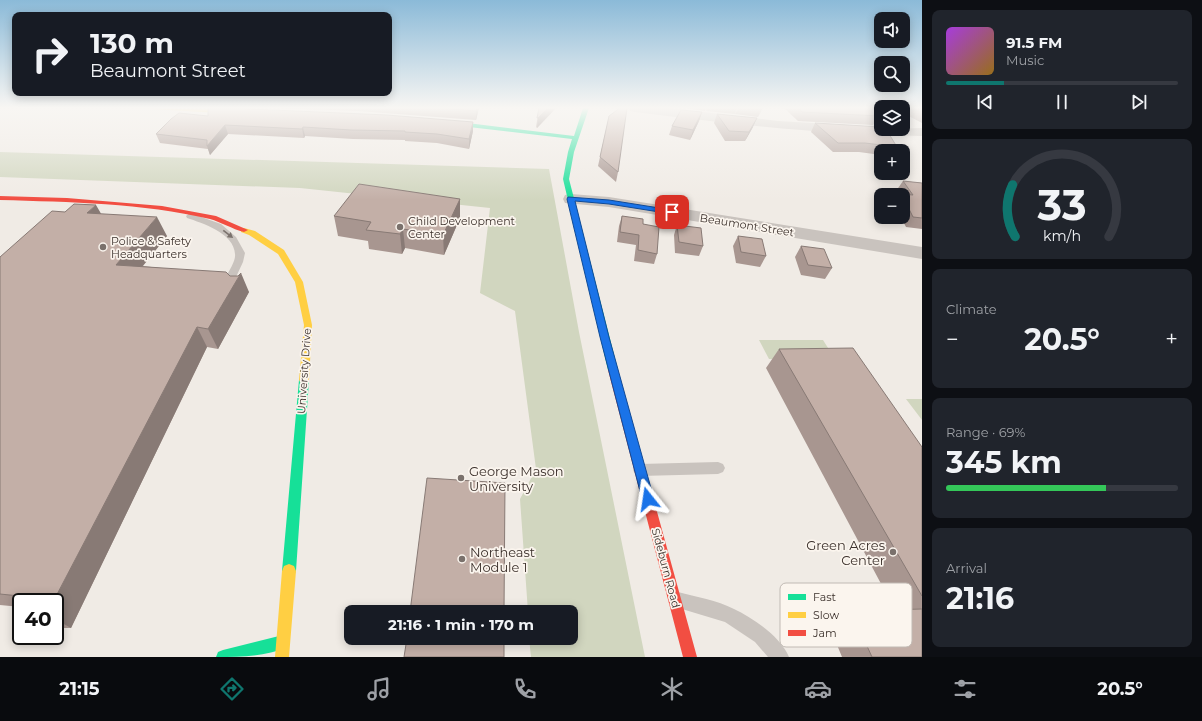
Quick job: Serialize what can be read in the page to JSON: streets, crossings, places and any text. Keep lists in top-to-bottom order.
{
  "streets": {
    "street": ["Beaumont Street", "University Drive", "Sideburn Road"]
  },
  "crossings": [
    ["Beaumont Street", "Sideburn Road"]
  ],
  "places": [
    "Child Development Center",
    "Police & Safety Headquarters",
    "George Mason University",
    "Green Acres Center",
    "Northeast Module 1"
  ],
  "legend": ["Fast", "Slow", "Jam"],
  "page": {
    "map_buttons": ["+", "−"],
    "turn": ["130 m", "Beaumont Street"],
    "song": ["91.5 FM", "Music"],
    "tile": [
      "Climate",
      ["Range · 69%", "345 km"],
      ["Arrival", "21:16"]
    ],
    "heat": ["−", "20.5°", "+"],
    "limit": "40",
    "trip": "21:16 · 1 min · 170 m",
    "tabs": ["21:15", "20.5°"],
    "gauge": ["33", "km/h"]
  }
}
